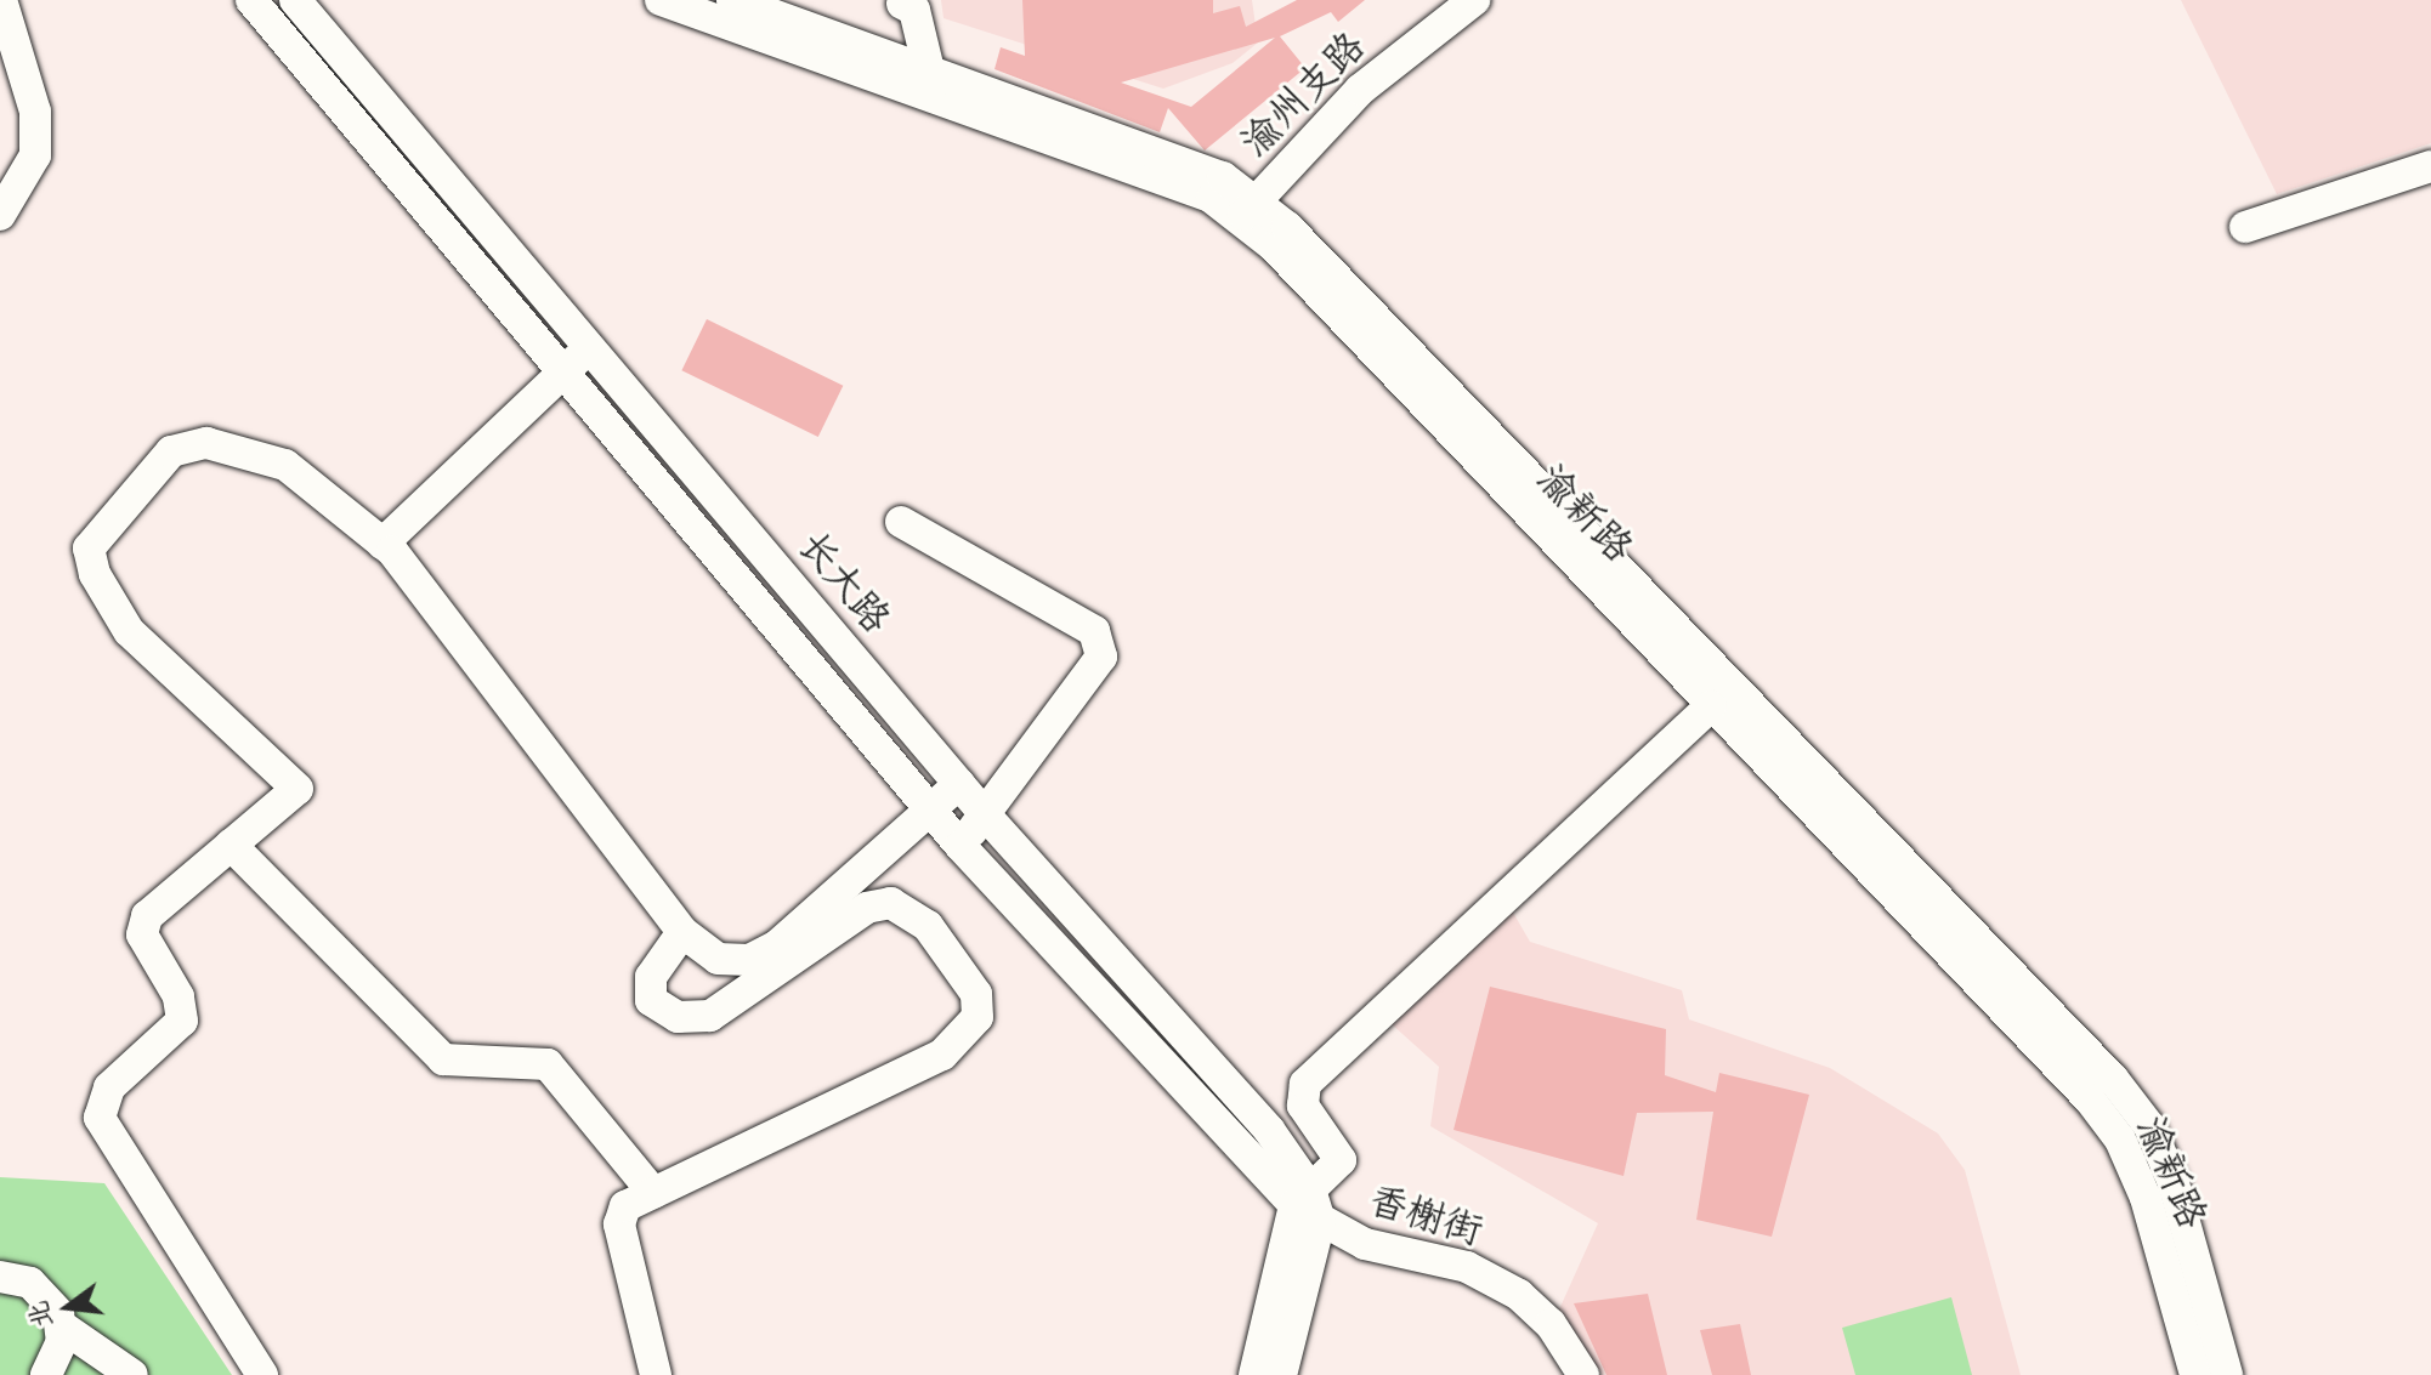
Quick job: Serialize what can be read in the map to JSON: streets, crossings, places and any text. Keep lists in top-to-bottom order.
{
  "streets": {
    "street": [
      "渝州支路",
      "渝新路",
      "长大路",
      "香榭街"
    ]
  },
  "crossings": [
    ["渝州支路", "渝新路"],
    ["长大路", "香榭街"]
  ],
  "north": "left"
}
